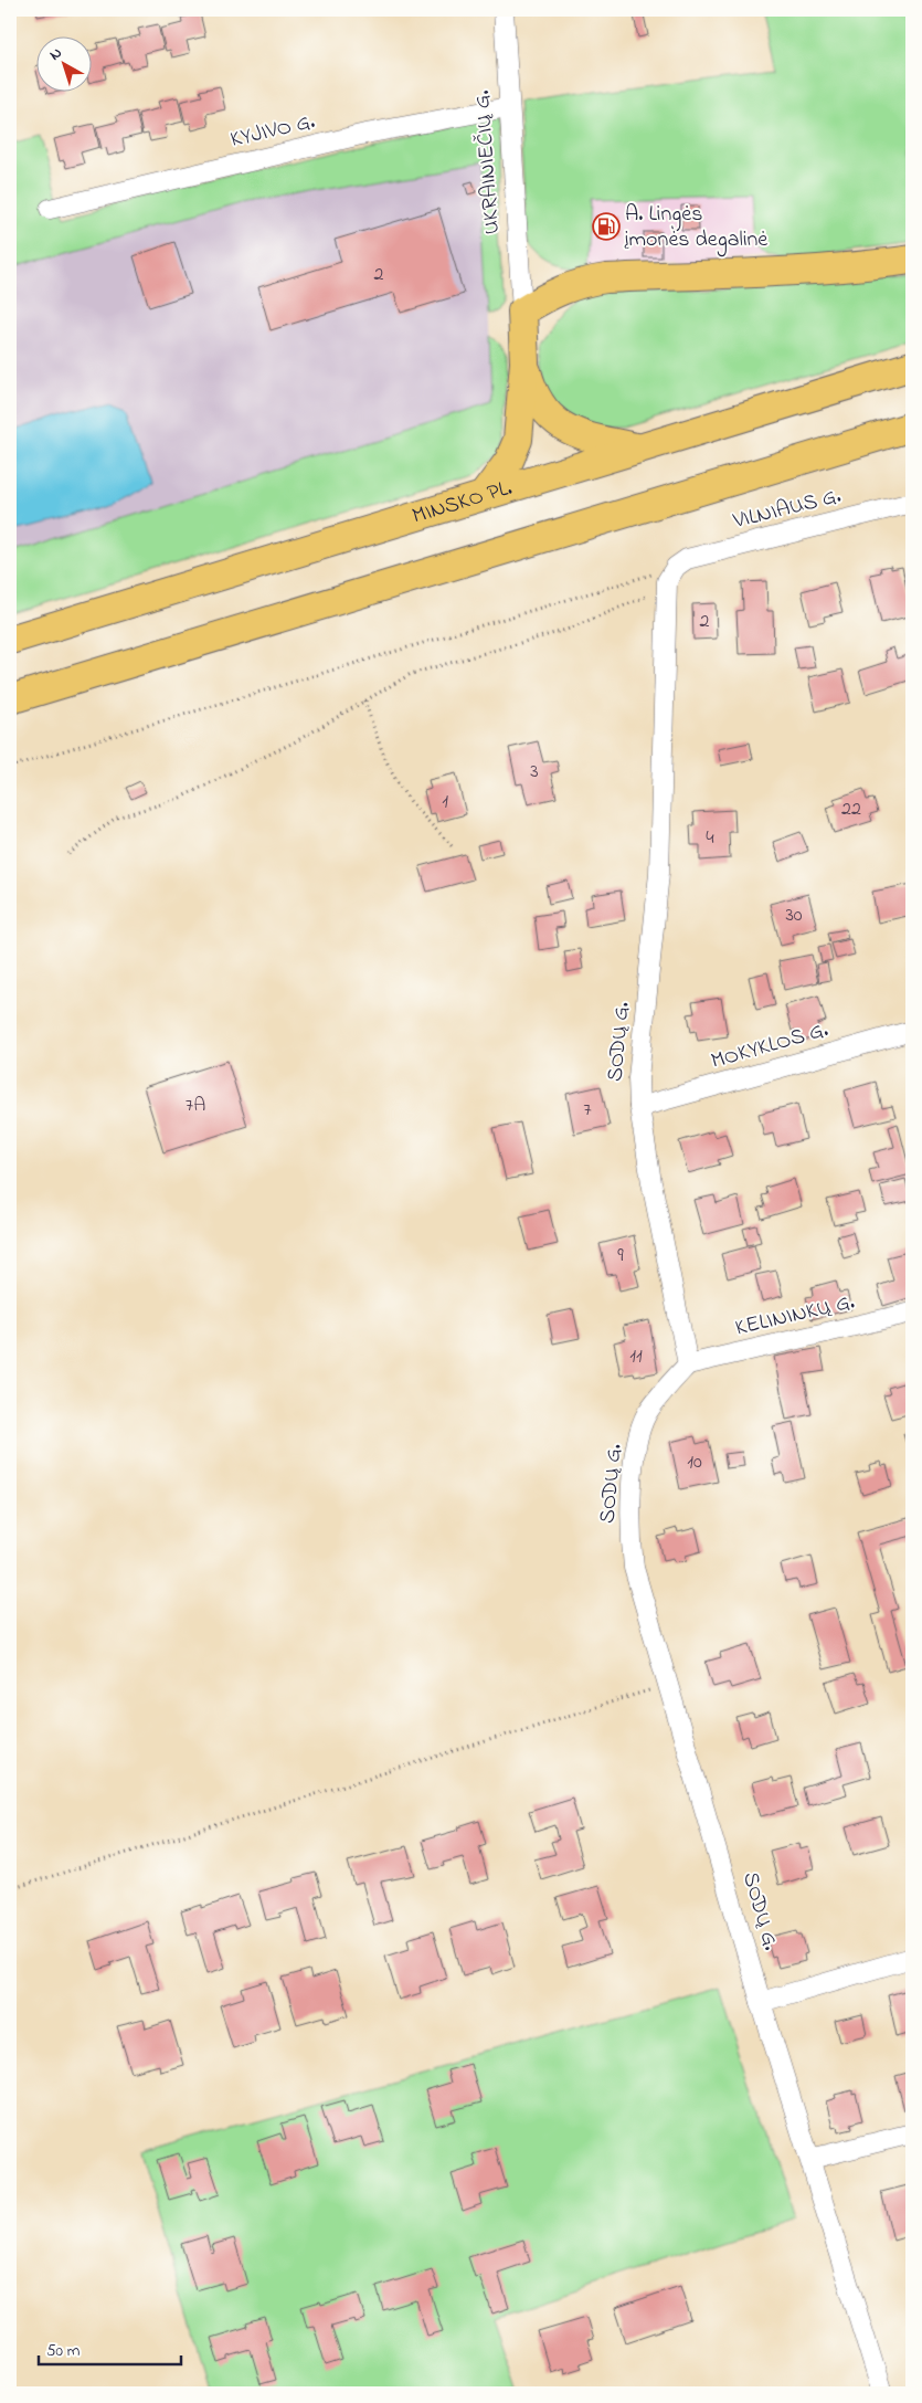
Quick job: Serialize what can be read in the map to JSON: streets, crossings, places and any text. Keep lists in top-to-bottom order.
{
  "streets": {
    "highway": ["MINSKO PL."],
    "street": [
      "KYJIVO G.",
      "UKRAINIEČIŲ G.",
      "VILNIAUS G.",
      "SODŲ G.",
      "MOKYKLOS G.",
      "KELININKŲ G."
    ]
  },
  "crossings": [
    ["KYJIVO G.", "UKRAINIEČIŲ G."],
    ["VILNIAUS G.", "SODŲ G."],
    ["SODŲ G.", "MOKYKLOS G."],
    ["SODŲ G.", "KELININKŲ G."]
  ],
  "places": {
    "fuel station": ["A. Lingės įmonės degalinė"]
  },
  "house_numbers": [
    "2",
    "2",
    "3",
    "1",
    "22",
    "4",
    "30",
    "7A",
    "7",
    "9",
    "11",
    "10"
  ],
  "scale_bar": "50 m",
  "north": "top left"
}
